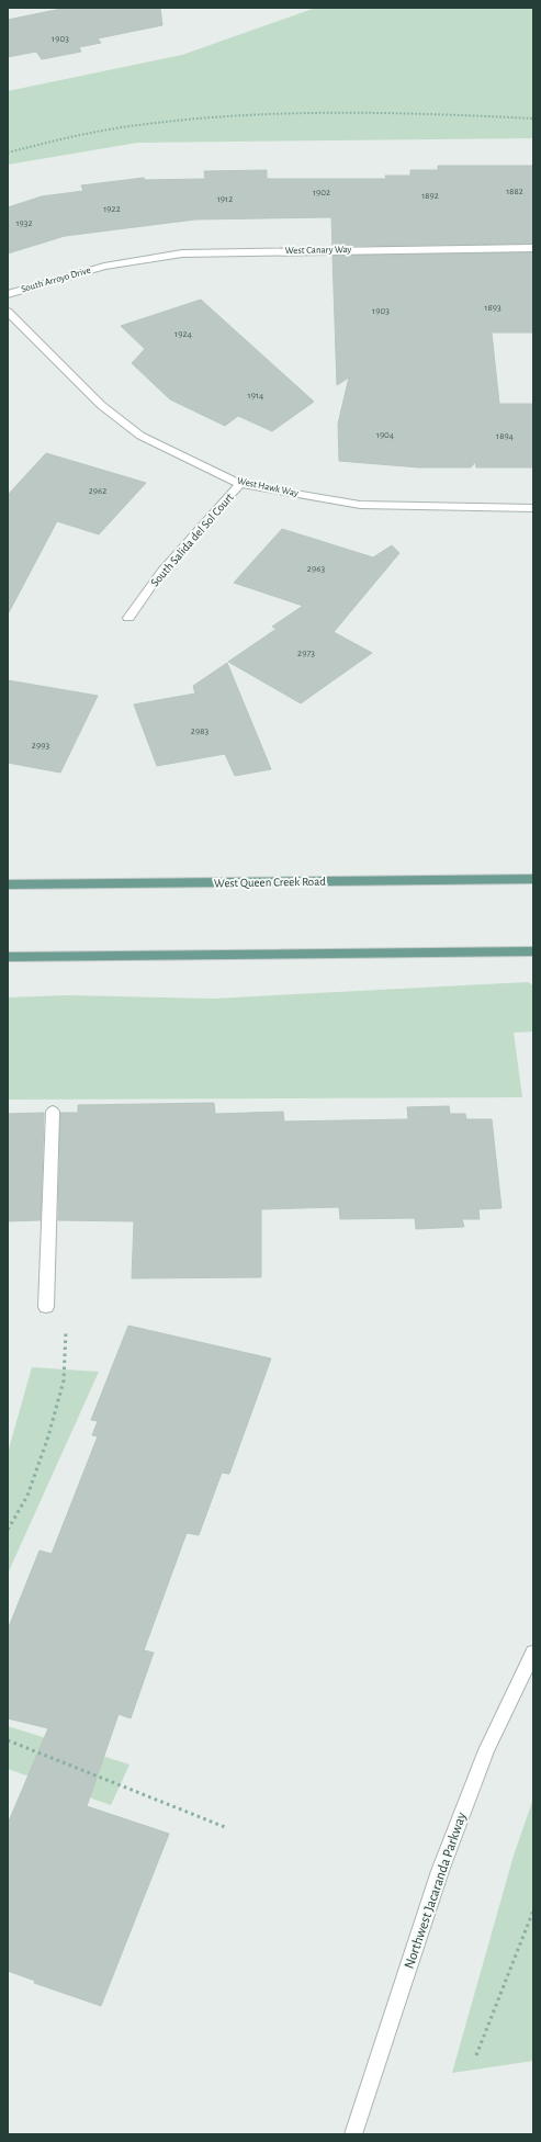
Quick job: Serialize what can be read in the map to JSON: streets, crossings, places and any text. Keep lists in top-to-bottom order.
{
  "streets": {
    "main road": ["West Queen Creek Road"],
    "street": [
      "West Canary Way",
      "South Arroyo Drive",
      "West Hawk Way",
      "South Salida del Sol Court",
      "Northwest Jacaranda Parkway"
    ]
  },
  "crossings": [
    ["West Canary Way", "South Arroyo Drive"],
    ["West Hawk Way", "South Salida del Sol Court"]
  ],
  "house_numbers": [
    "1903",
    "1882",
    "1902",
    "1892",
    "1912",
    "1922",
    "1932",
    "1893",
    "1903",
    "1924",
    "1914",
    "1904",
    "1894",
    "2962",
    "2963",
    "2973",
    "2983",
    "2993"
  ]
}
